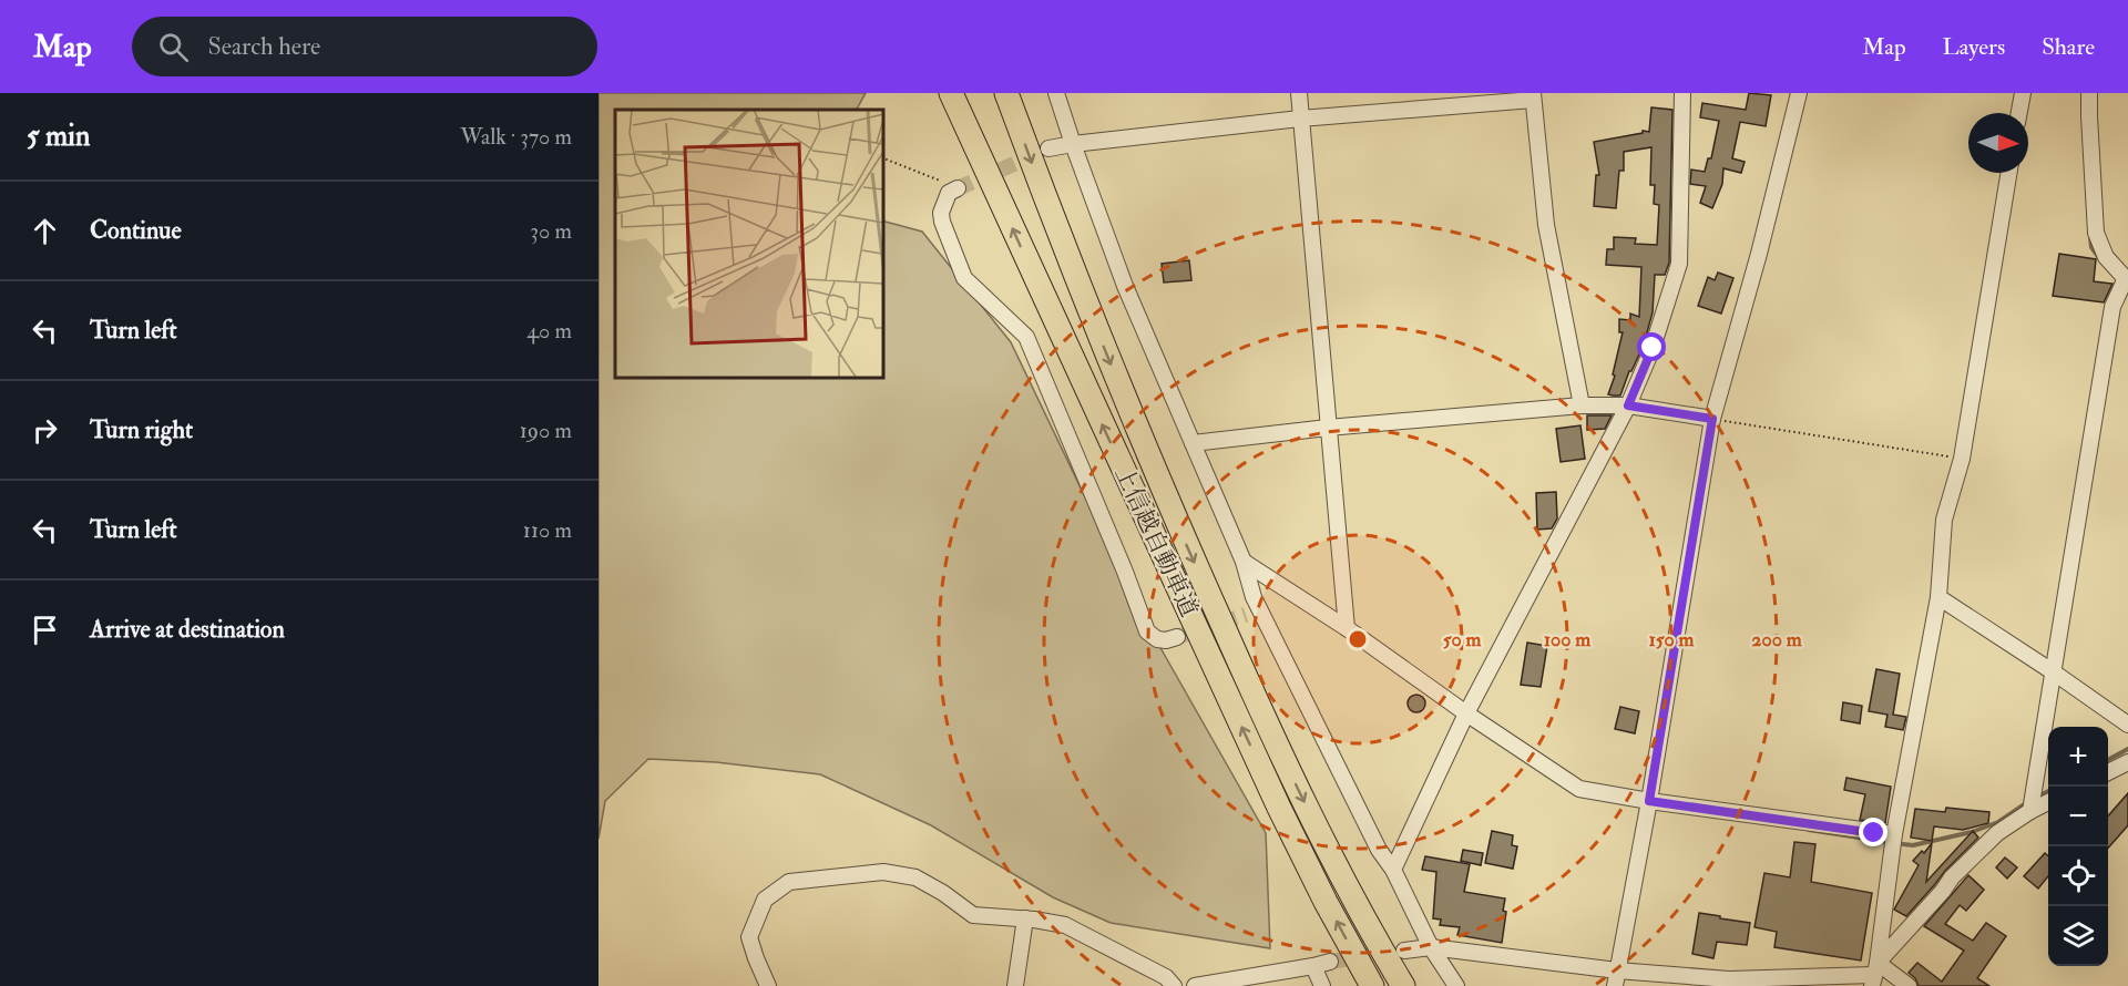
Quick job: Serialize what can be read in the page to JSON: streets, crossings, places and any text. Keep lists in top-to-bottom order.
{
  "streets": {
    "highway": ["上信越自動車道"]
  },
  "north": "right",
  "page": {
    "header": "Map",
    "search": "Search here",
    "nav": ["Map", "Layers", "Share"],
    "heading": ["5 min", "Walk · 370 m"],
    "list": [
      ["Continue", "30 m"],
      ["Turn left", "40 m"],
      ["Turn right", "190 m"],
      ["Turn left", "110 m"],
      "Arrive at destination"
    ],
    "map_buttons": ["+", "−"]
  },
  "rings": [
    "50 m",
    "100 m",
    "150 m",
    "200 m"
  ]
}
